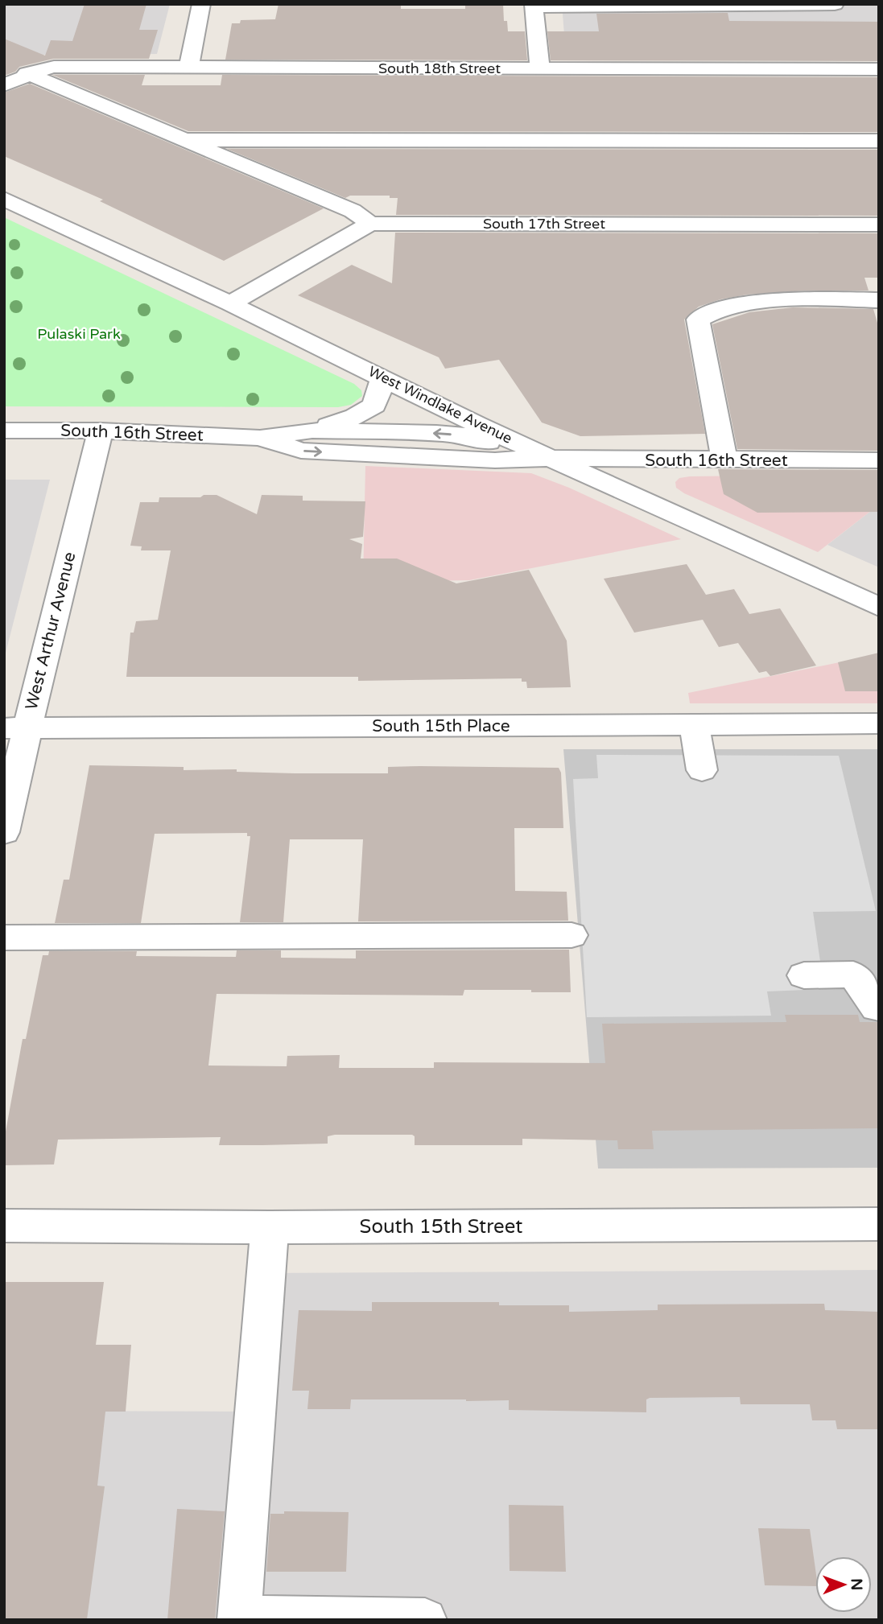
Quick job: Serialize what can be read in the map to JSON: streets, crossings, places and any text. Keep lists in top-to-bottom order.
{
  "streets": {
    "street": [
      "South 18th Street",
      "South 17th Street",
      "West Windlake Avenue",
      "South 16th Street",
      "West Arthur Avenue",
      "South 15th Place",
      "South 15th Street"
    ]
  },
  "crossings": [
    ["South 17th Street", "West Windlake Avenue"],
    ["West Windlake Avenue", "South 16th Street"],
    ["South 16th Street", "West Arthur Avenue"],
    ["West Arthur Avenue", "South 15th Place"]
  ],
  "parks": ["Pulaski Park"],
  "north": "right"
}
